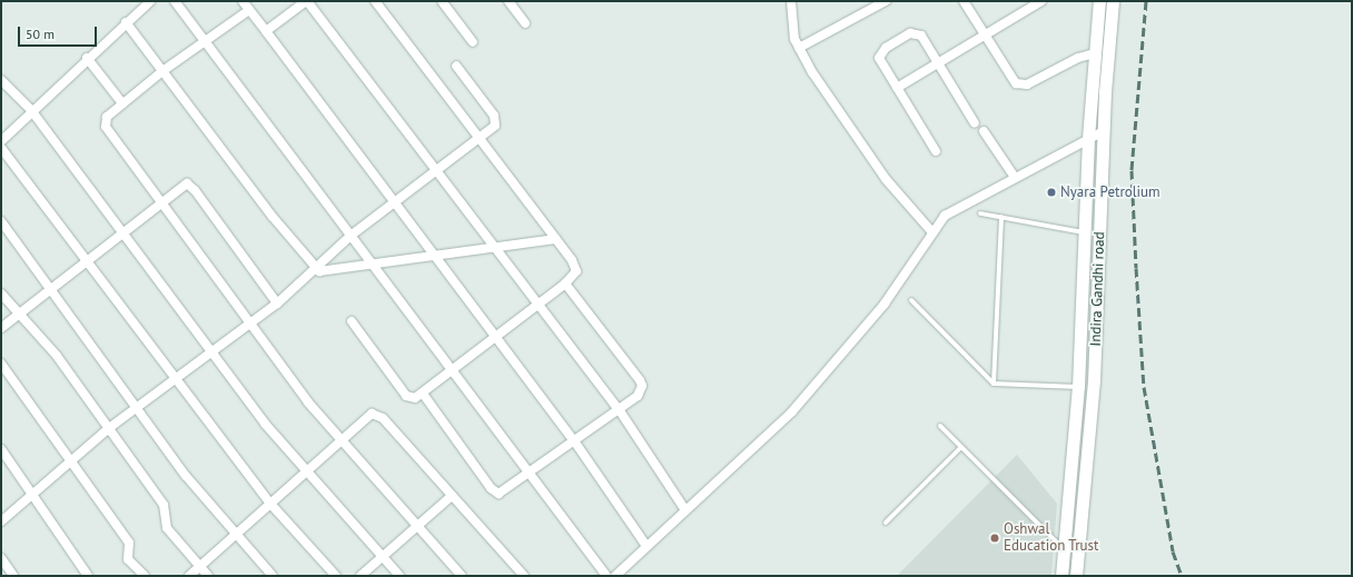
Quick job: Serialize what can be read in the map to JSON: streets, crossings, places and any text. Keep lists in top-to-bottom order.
{
  "streets": {
    "main road": ["Indira Gandhi road"]
  },
  "places": ["Nyara Petrolium", "Oshwal Education Trust"],
  "scale_bar": "50 m"
}
